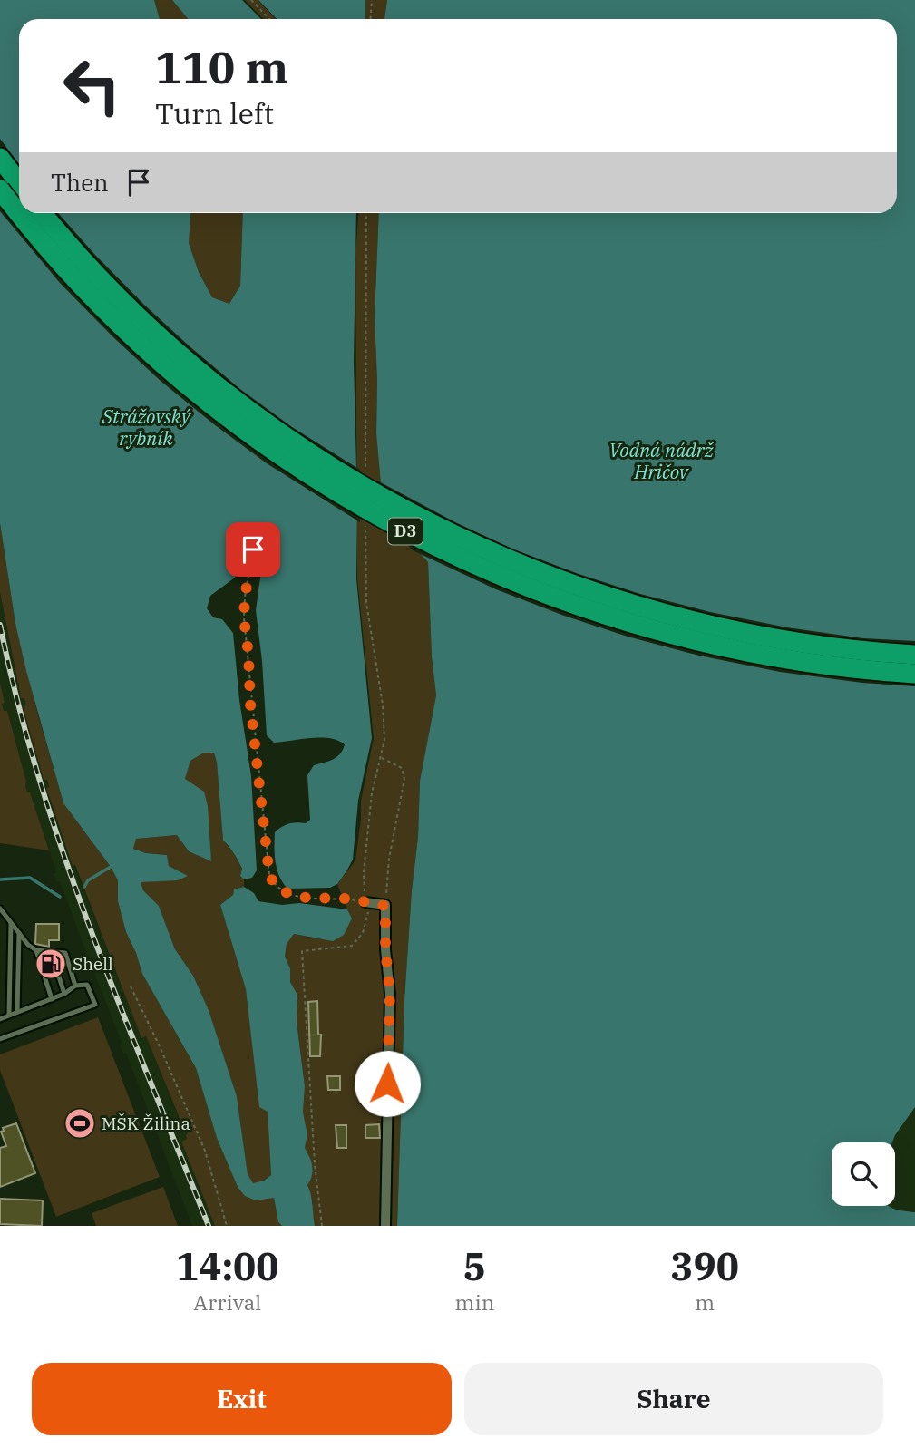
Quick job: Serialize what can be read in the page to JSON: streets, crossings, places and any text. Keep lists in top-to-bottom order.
{
  "streets": {
    "highway": ["D3"]
  },
  "water": ["Strážovský rybník", "Vodná nádrž Hričov"],
  "places": {
    "fuel station": ["Shell"],
    "sports": ["MŠK Žilina"]
  },
  "page": {
    "turn": ["110 m", "Turn left"],
    "then": "Then",
    "eta": [
      "14:00",
      "Arrival",
      "5",
      "min",
      "390",
      "m"
    ],
    "buttons": ["Exit", "Share"]
  }
}
